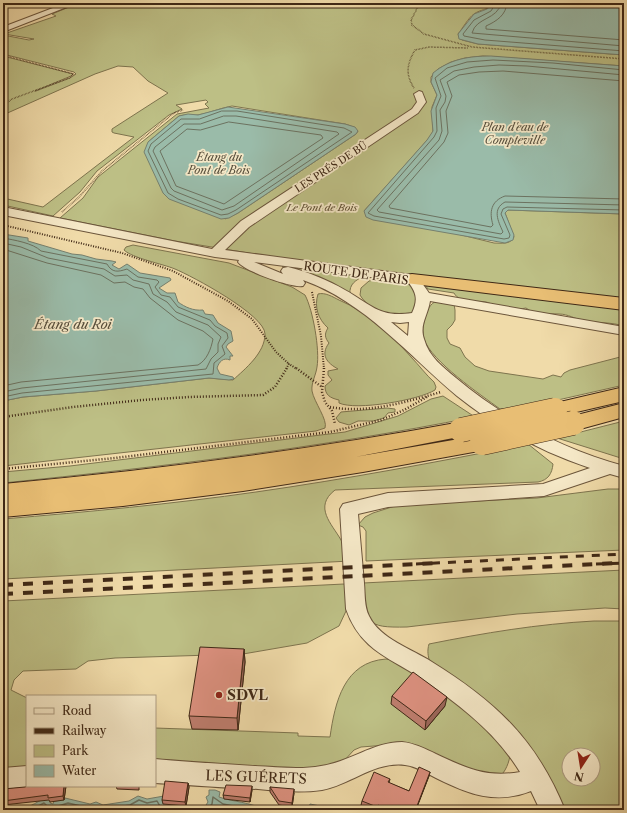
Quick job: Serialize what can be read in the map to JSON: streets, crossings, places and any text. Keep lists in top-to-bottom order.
{
  "streets": {
    "street": ["LES PRÉS DE BÛ", "ROUTE DE PARIS", "LES GUÉRETS"]
  },
  "crossings": [
    ["LES PRÉS DE BÛ", "ROUTE DE PARIS"]
  ],
  "water": ["Plan d'eau de Compteville", "Étang du Pont de Bois", "Étang du Roi"],
  "parks": ["Le Pont de Bois"],
  "places": ["SDVL"],
  "legend": [
    "Road",
    "Railway",
    "Park",
    "Water"
  ],
  "north": "bottom"
}
